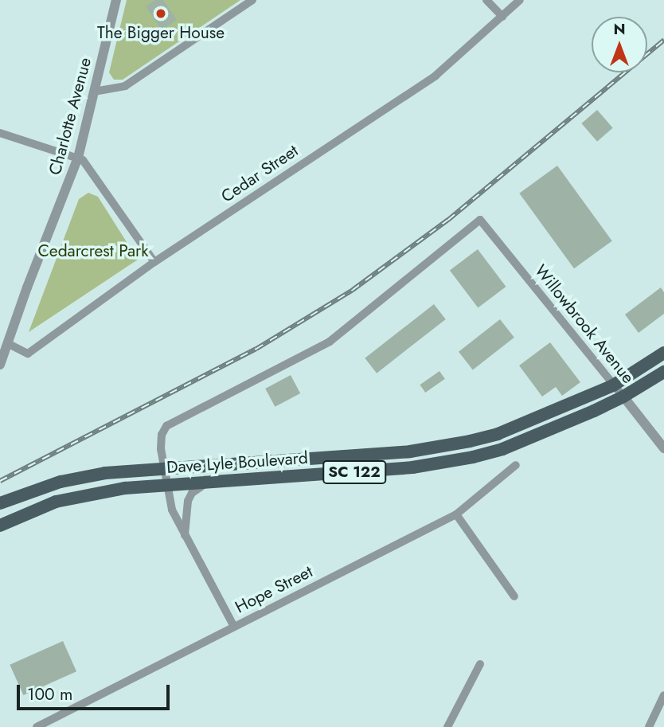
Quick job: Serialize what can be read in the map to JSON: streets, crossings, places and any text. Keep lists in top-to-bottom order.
{
  "streets": {
    "main road": ["Dave Lyle Boulevard", "SC 122"],
    "street": [
      "Charlotte Avenue",
      "Cedar Street",
      "Willowbrook Avenue",
      "Hope Street"
    ]
  },
  "crossings": [
    ["Charlotte Avenue", "Cedar Street"],
    ["Willowbrook Avenue", "Dave Lyle Boulevard"]
  ],
  "parks": ["Cedarcrest Park"],
  "places": ["The Bigger House"],
  "scale_bar": "100 m",
  "north": "top"
}
